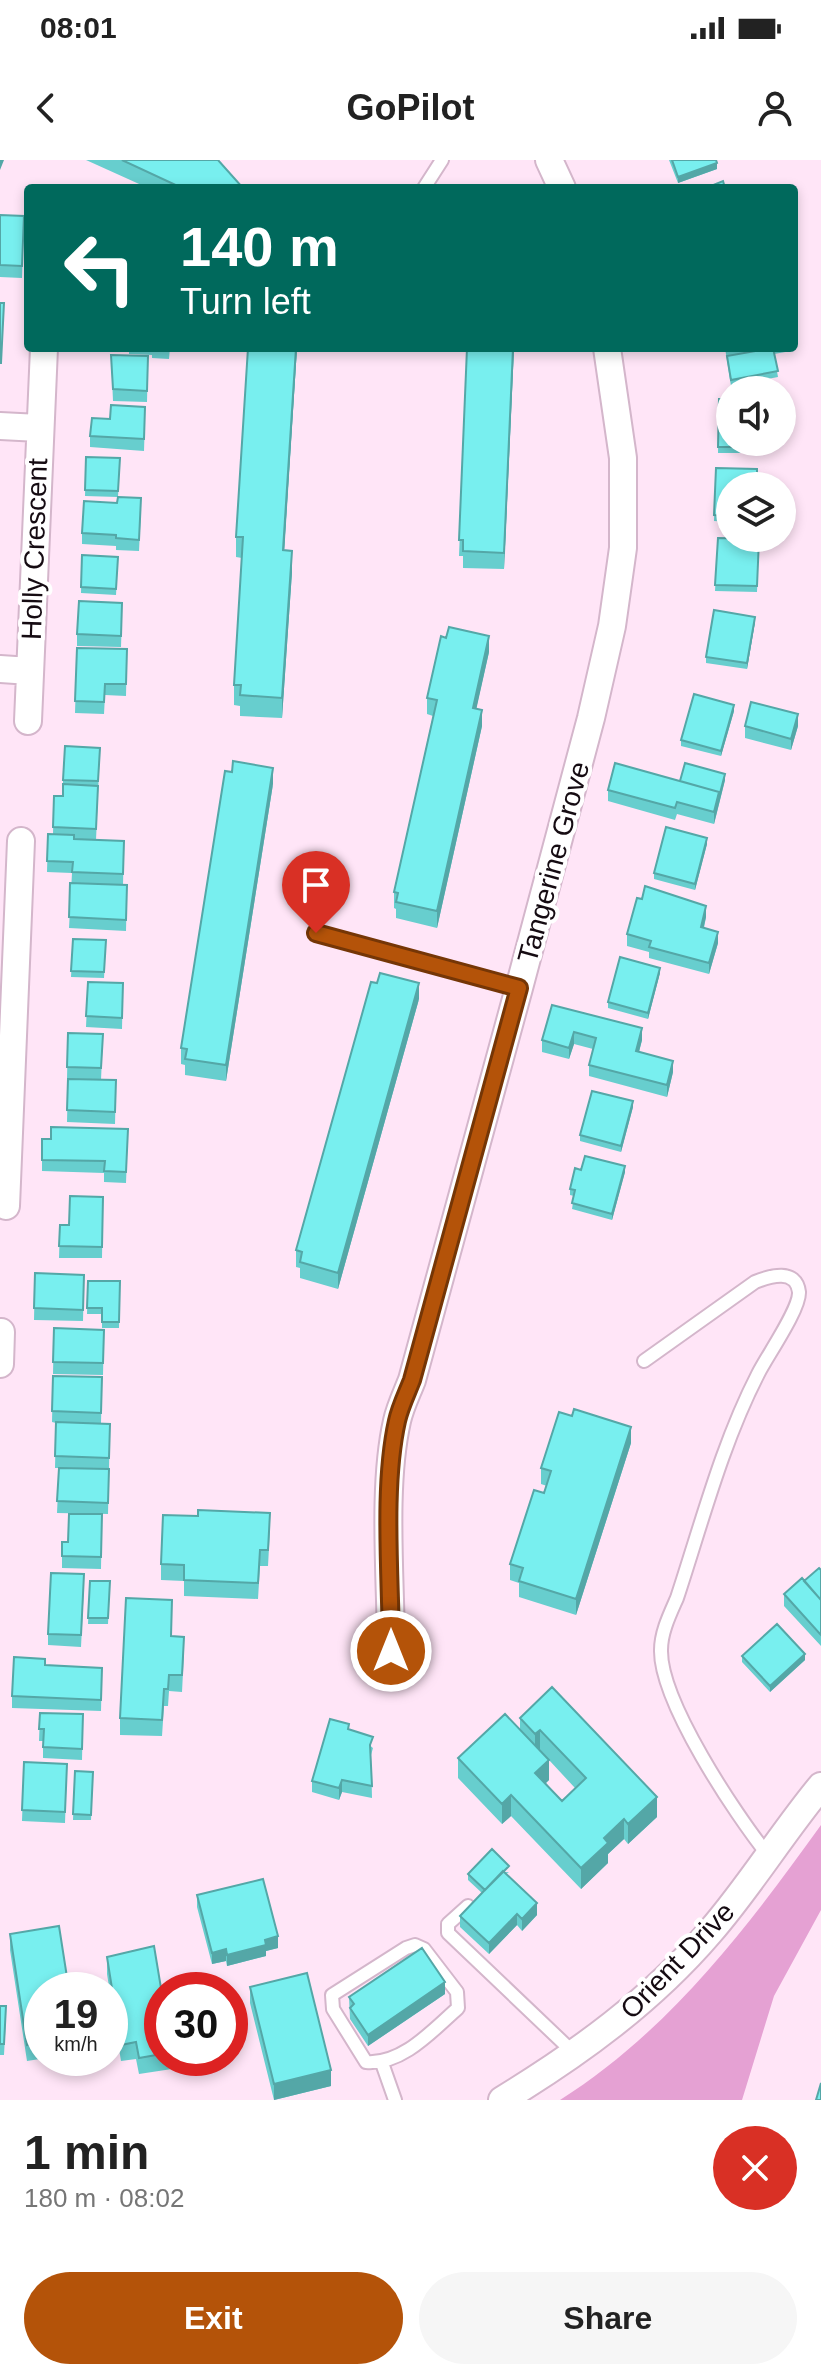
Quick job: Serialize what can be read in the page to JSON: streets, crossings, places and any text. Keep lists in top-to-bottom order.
{
  "streets": {
    "street": ["Holly Crescent", "Tangerine Grove", "Orient Drive"]
  },
  "page": {
    "status": "08:01",
    "header": "GoPilot",
    "turn": ["140 m", "Turn left"],
    "speed": "19 km/h",
    "limit": "30",
    "heading": ["1 min", "180 m · 08:02"],
    "buttons": ["Exit", "Share"]
  }
}
